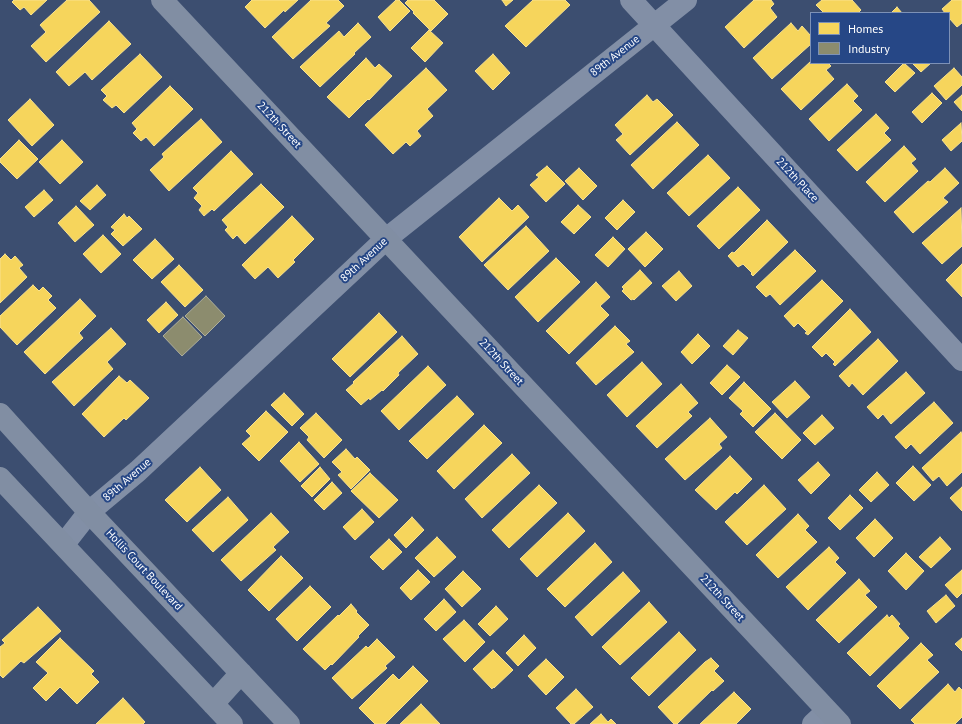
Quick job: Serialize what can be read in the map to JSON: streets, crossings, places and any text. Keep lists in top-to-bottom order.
{
  "streets": {
    "main road": ["212th Street", "Hollis Court Boulevard"],
    "street": ["89th Avenue", "212th Place"]
  },
  "crossings": [
    ["89th Avenue", "212th Street"],
    ["89th Avenue", "212th Place"],
    ["89th Avenue", "Hollis Court Boulevard"]
  ],
  "legend": ["Homes", "Industry"]
}
